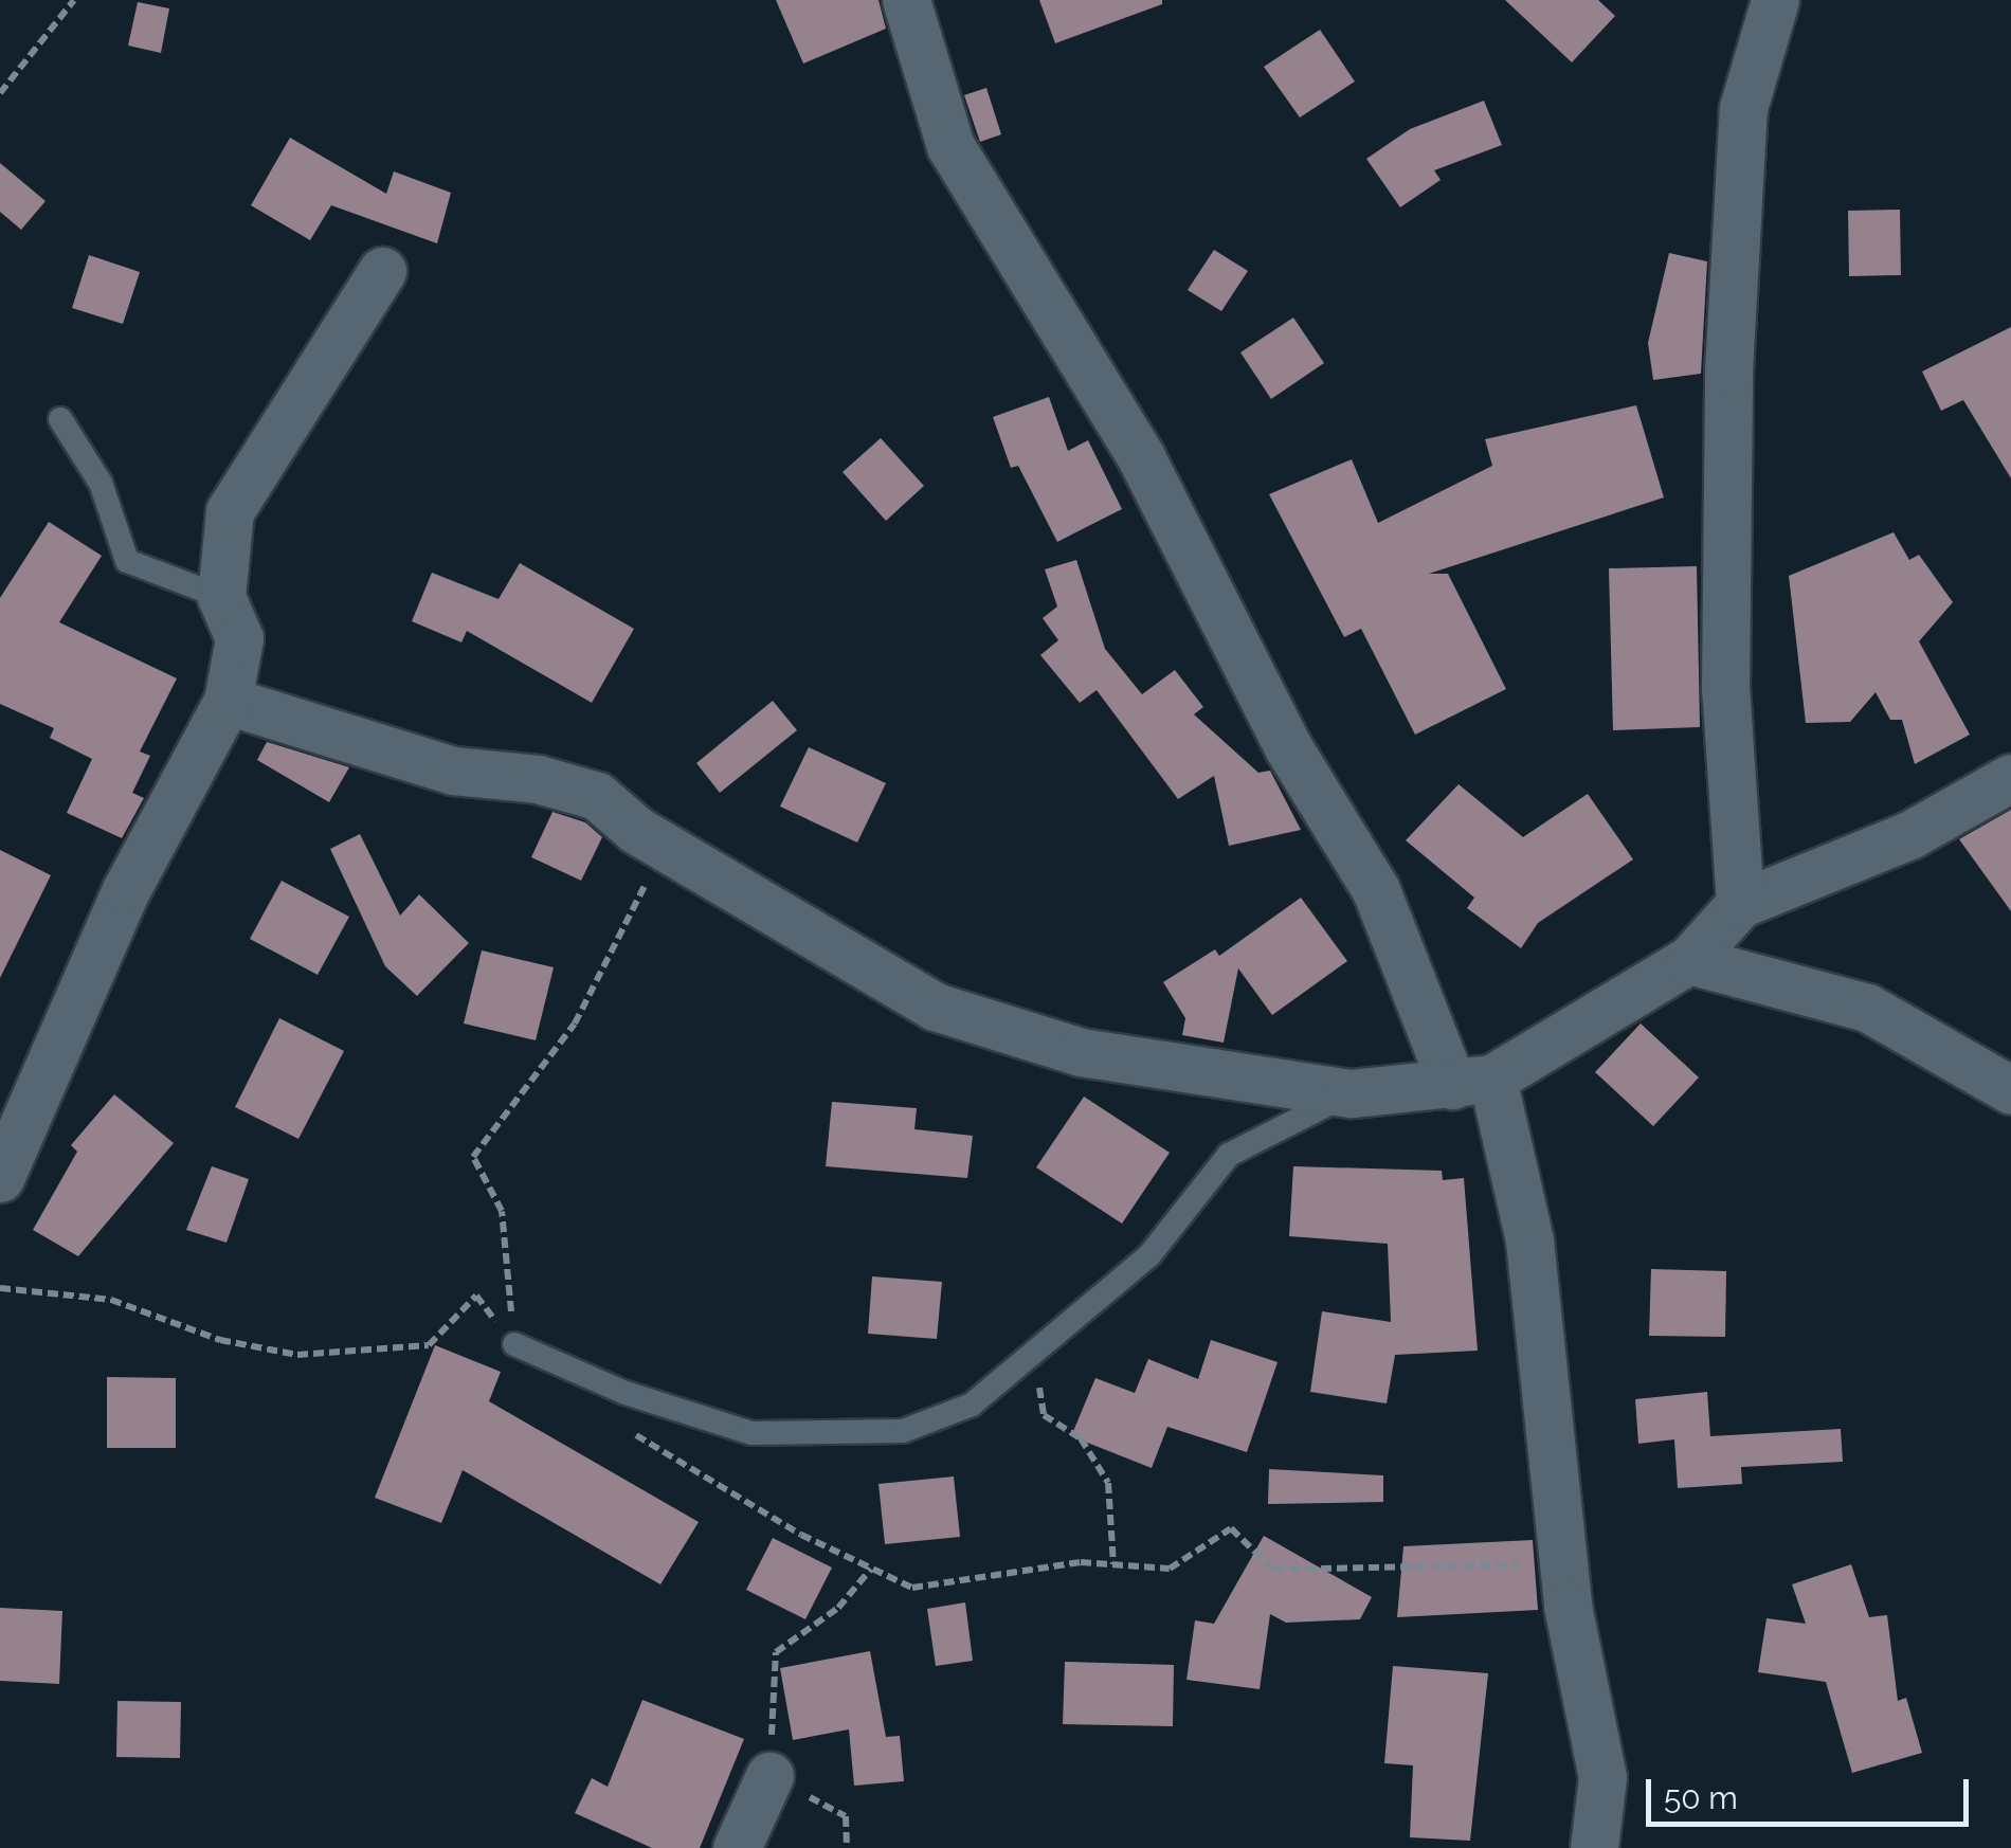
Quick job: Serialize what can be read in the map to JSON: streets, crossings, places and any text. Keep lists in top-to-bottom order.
{
  "scale_bar": "50 m"
}
